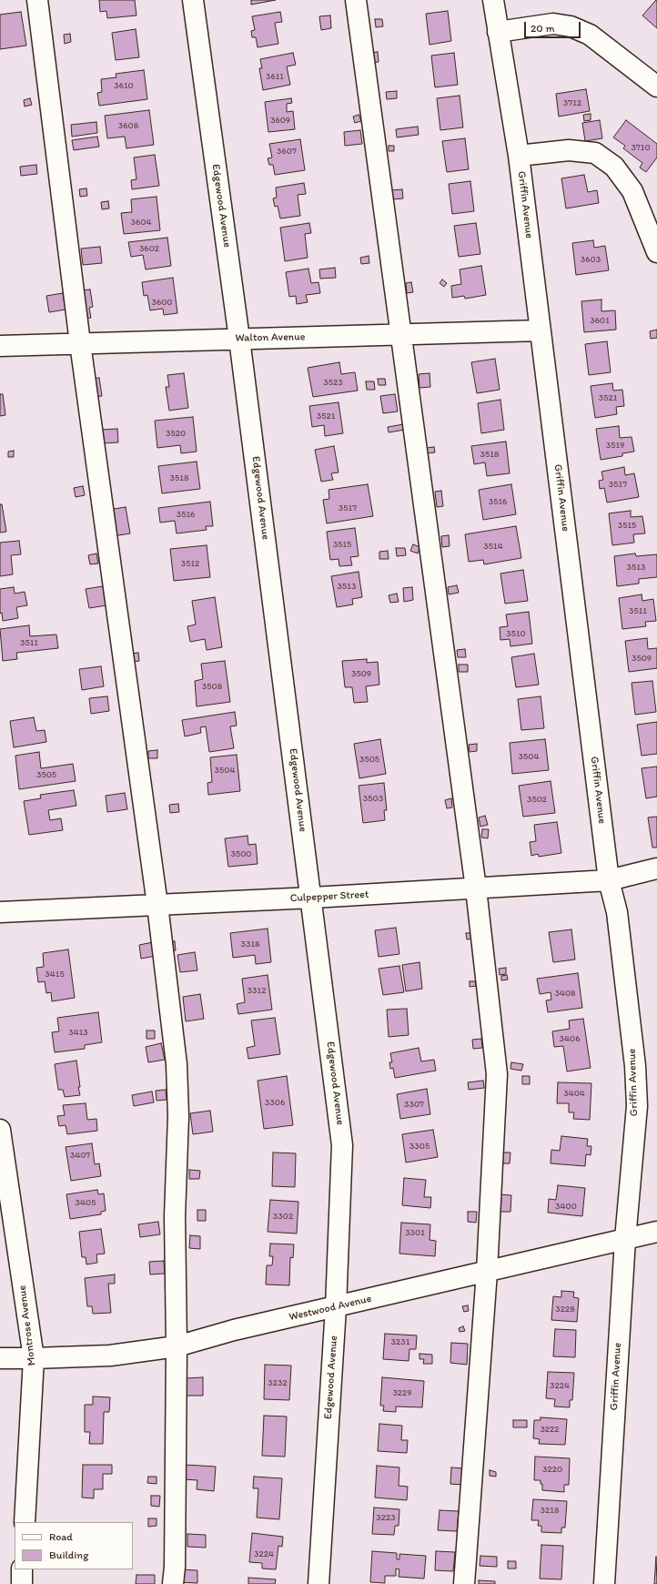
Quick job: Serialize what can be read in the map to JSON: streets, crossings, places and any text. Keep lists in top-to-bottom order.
{
  "streets": {
    "street": [
      "Griffin Avenue",
      "Edgewood Avenue",
      "Walton Avenue",
      "Culpepper Street",
      "Westwood Avenue",
      "Montrose Avenue"
    ]
  },
  "crossings": [
    ["Griffin Avenue", "Walton Avenue"],
    ["Griffin Avenue", "Culpepper Street"],
    ["Griffin Avenue", "Westwood Avenue"],
    ["Edgewood Avenue", "Walton Avenue"],
    ["Edgewood Avenue", "Culpepper Street"],
    ["Edgewood Avenue", "Westwood Avenue"],
    ["Westwood Avenue", "Montrose Avenue"]
  ],
  "house_numbers": [
    "3611",
    "3610",
    "3712",
    "3609",
    "3608",
    "3710",
    "3607",
    "3604",
    "3602",
    "3603",
    "3600",
    "3601",
    "3523",
    "3521",
    "3521",
    "3520",
    "3519",
    "3518",
    "3518",
    "3517",
    "3516",
    "3517",
    "3516",
    "3515",
    "3515",
    "3514",
    "3512",
    "3513",
    "3513",
    "3511",
    "3510",
    "3511",
    "3509",
    "3509",
    "3508",
    "3504",
    "3505",
    "3504",
    "3505",
    "3503",
    "3502",
    "3500",
    "3318",
    "3415",
    "3312",
    "3408",
    "3413",
    "3406",
    "3404",
    "3306",
    "3307",
    "3305",
    "3407",
    "3405",
    "3400",
    "3302",
    "3301",
    "3228",
    "3231",
    "3232",
    "3224",
    "3229",
    "3222",
    "3220",
    "3218",
    "3223",
    "3224"
  ],
  "legend": ["Road", "Building"],
  "scale_bar": "20 m"
}
